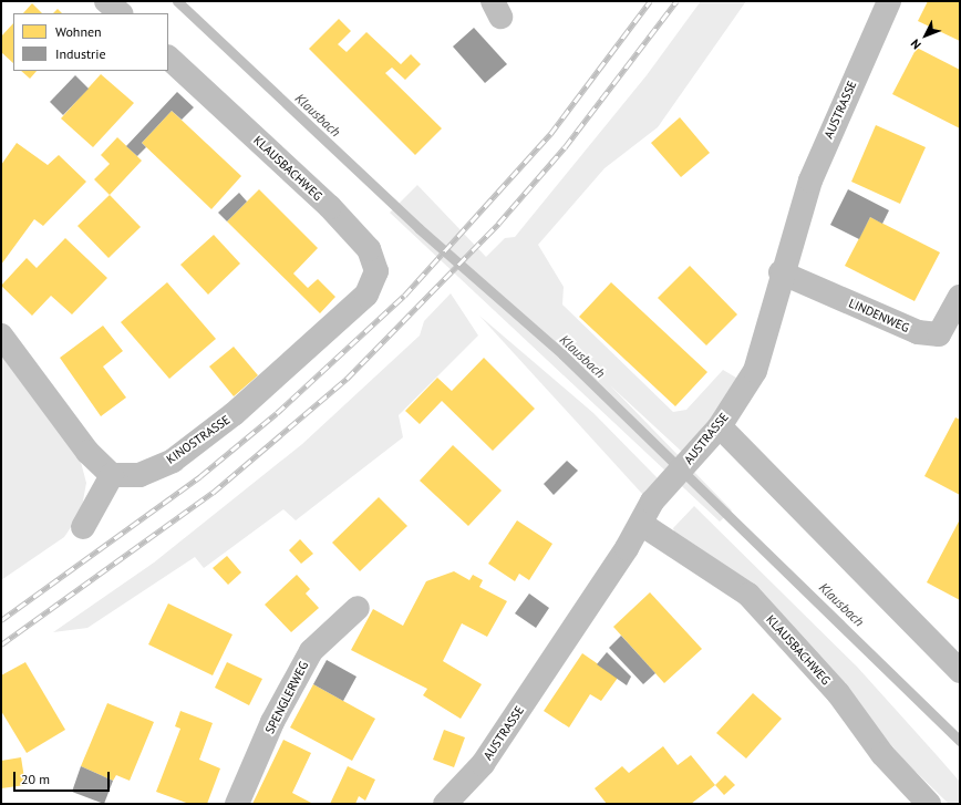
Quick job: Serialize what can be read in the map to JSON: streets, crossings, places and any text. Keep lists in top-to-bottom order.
{
  "streets": {
    "street": [
      "AUSTRASSE",
      "KLAUSBACHWEG",
      "LINDENWEG",
      "KINOSTRASSE",
      "SPENGLERWEG"
    ]
  },
  "crossings": [
    ["AUSTRASSE", "KLAUSBACHWEG"],
    ["AUSTRASSE", "LINDENWEG"],
    ["KLAUSBACHWEG", "KINOSTRASSE"]
  ],
  "water": ["Klausbach"],
  "legend": ["Wohnen", "Industrie"],
  "scale_bar": "20 m",
  "north": "bottom left"
}
